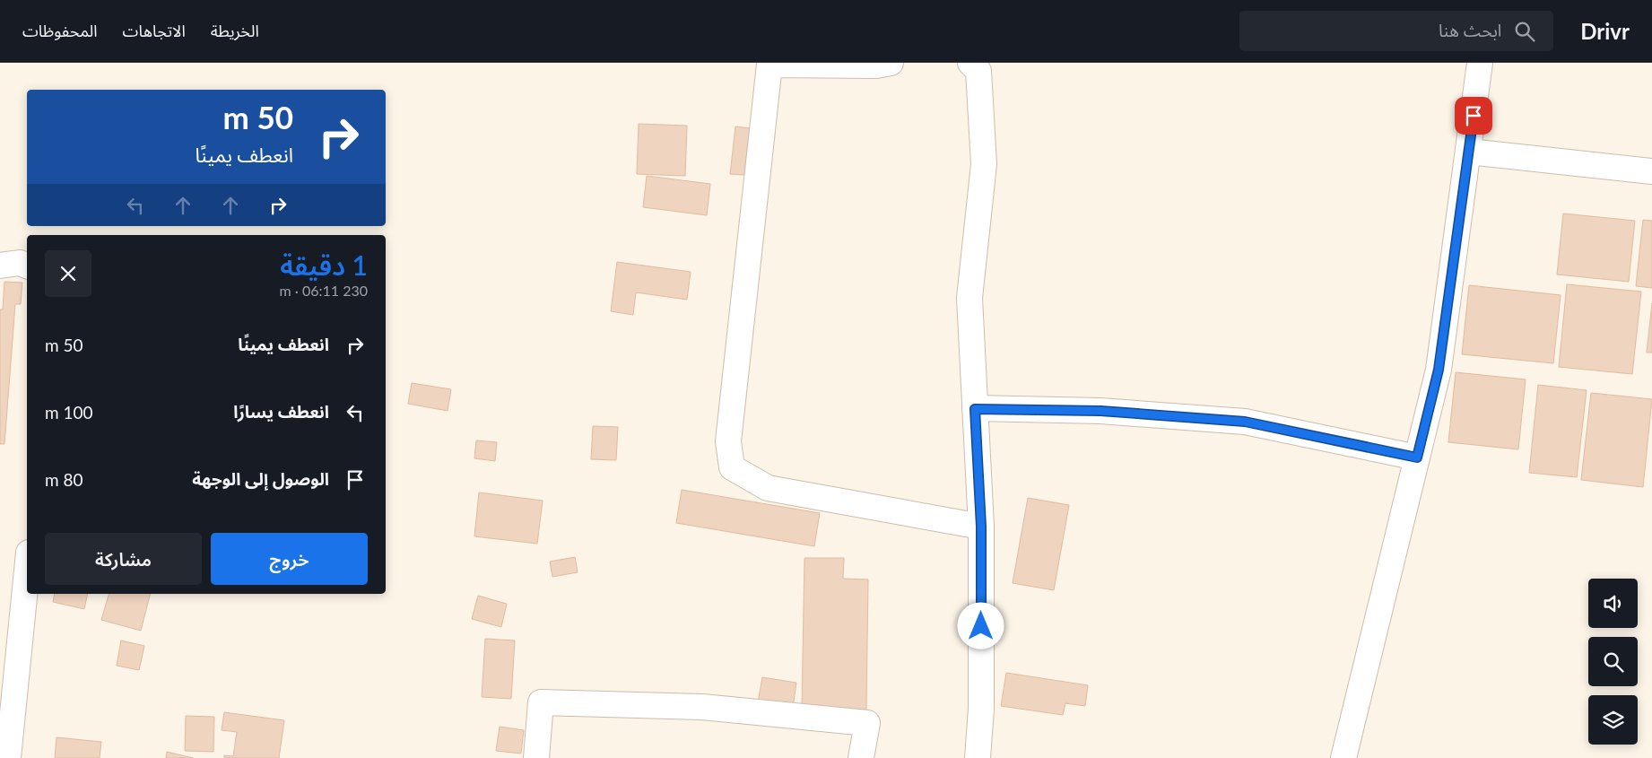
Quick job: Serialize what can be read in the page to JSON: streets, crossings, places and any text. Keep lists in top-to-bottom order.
{
  "page": {
    "header": "Drivr",
    "search": "ابحث هنا",
    "nav": ["الخريطة", "الاتجاهات", "المحفوظات"],
    "turn": ["50 m", "انعطف يمينًا"],
    "heading": ["1 دقيقة", "230 m · 06:11"],
    "list": [
      {
        "name": "انعطف يمينًا",
        "value": "50 m"
      },
      {
        "name": "انعطف يسارًا",
        "value": "100 m"
      },
      {
        "name": "الوصول إلى الوجهة",
        "value": "80 m"
      }
    ],
    "buttons": ["خروج", "مشاركة"]
  }
}
